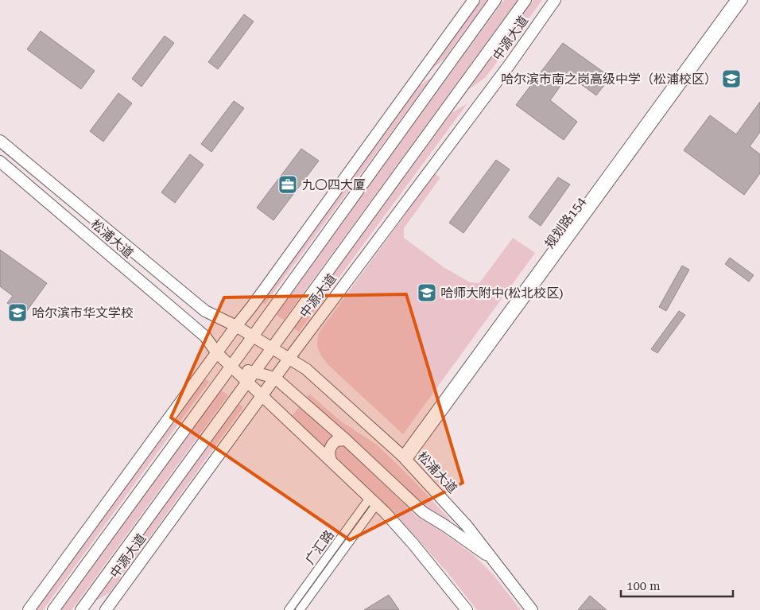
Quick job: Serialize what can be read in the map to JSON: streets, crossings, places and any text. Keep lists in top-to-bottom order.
{
  "streets": {
    "highway": ["中源大道", "松浦大道"],
    "street": ["规划路154", "广汇路"]
  },
  "crossings": [
    ["中源大道", "松浦大道"],
    ["规划路154", "松浦大道"]
  ],
  "places": {
    "school or university": ["哈尔滨市南之岗高级中学（松浦校区）", "哈师大附中(松北校区)", "哈尔滨市华文学校"],
    "office": ["九〇四大厦"]
  },
  "scale_bar": "100 m"
}
